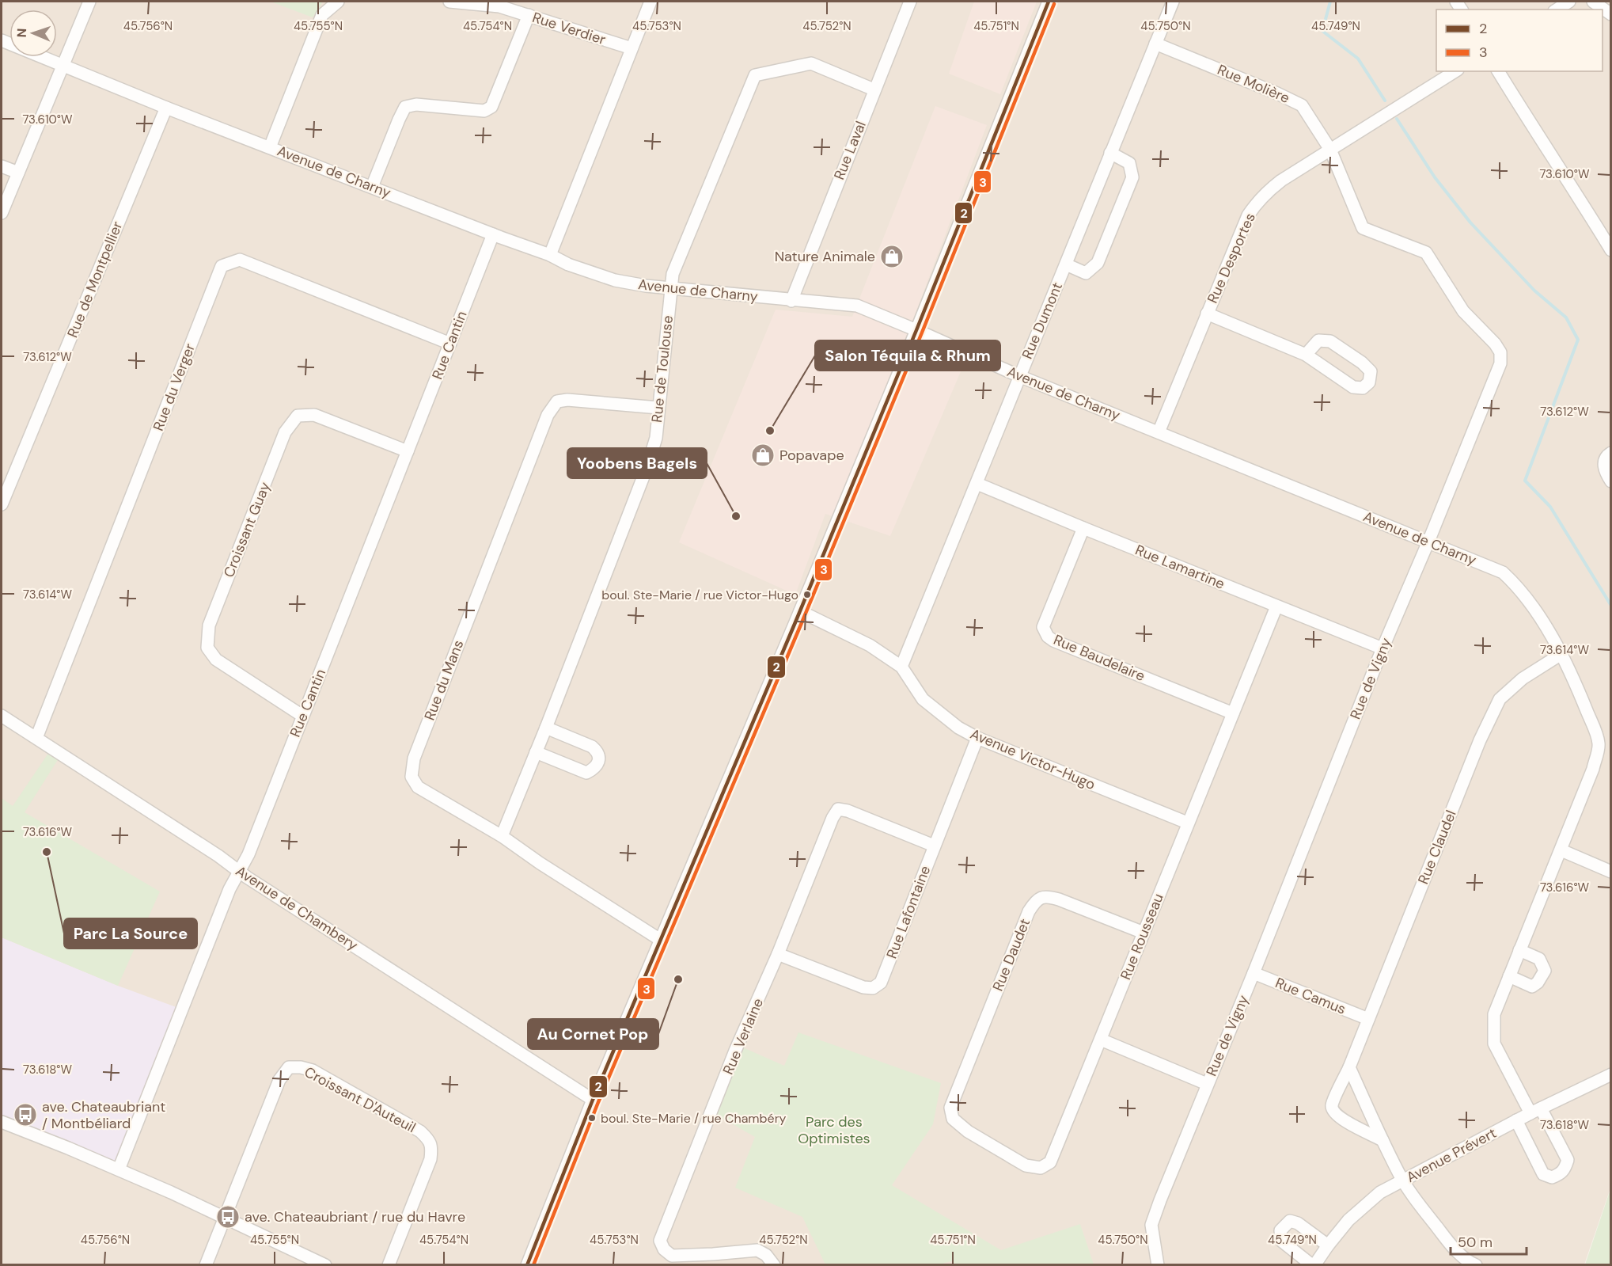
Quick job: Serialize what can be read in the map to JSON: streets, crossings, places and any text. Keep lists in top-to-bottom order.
{
  "streets": {
    "street": [
      "Rue Verdier",
      "Rue Molière",
      "Rue Laval",
      "Avenue de Charny",
      "Rue Desportes",
      "Rue de Montpellier",
      "Rue Dumont",
      "Rue Cantin",
      "Rue de Toulouse",
      "Rue du Verger",
      "Croissant Guay",
      "Rue Lamartine",
      "Rue Baudelaire",
      "Rue de Vigny",
      "Rue du Mans",
      "Avenue Victor-Hugo",
      "Rue Claudel",
      "Avenue de Chambery",
      "Rue Lafontaine",
      "Rue Rousseau",
      "Rue Daudet",
      "Rue Camus",
      "Rue Verlaine",
      "Croissant D'Auteuil",
      "Avenue Prévert"
    ]
  },
  "crossings": [
    ["Rue Molière", "Rue Desportes"],
    ["Rue Molière", "Rue Dumont"],
    ["Rue Molière", "Rue de Vigny"],
    ["Rue Laval", "Avenue de Charny"],
    ["Rue Laval", "Rue de Toulouse"],
    ["Avenue de Charny", "Rue Desportes"],
    ["Avenue de Charny", "Rue de Montpellier"],
    ["Avenue de Charny", "Rue Dumont"],
    ["Avenue de Charny", "Rue Cantin"],
    ["Avenue de Charny", "Rue de Toulouse"],
    ["Avenue de Charny", "Rue de Vigny"],
    ["Avenue de Charny", "Rue Claudel"],
    ["Avenue de Charny", "Avenue Prévert"],
    ["Rue Desportes", "Rue de Vigny"],
    ["Rue Dumont", "Rue Lamartine"],
    ["Rue Dumont", "Avenue Victor-Hugo"],
    ["Rue Cantin", "Rue du Verger"],
    ["Rue Cantin", "Croissant Guay"],
    ["Rue Cantin", "Avenue de Chambery"],
    ["Rue de Toulouse", "Rue du Mans"],
    ["Rue du Verger", "Avenue de Chambery"],
    ["Rue Lamartine", "Rue Baudelaire"],
    ["Rue Lamartine", "Rue de Vigny"],
    ["Rue Lamartine", "Rue Rousseau"],
    ["Rue Baudelaire", "Rue Rousseau"],
    ["Rue de Vigny", "Rue Camus"],
    ["Avenue Victor-Hugo", "Rue Lafontaine"],
    ["Avenue Victor-Hugo", "Rue Rousseau"],
    ["Rue Claudel", "Rue Camus"],
    ["Rue Lafontaine", "Rue Verlaine"],
    ["Rue Rousseau", "Rue Daudet"]
  ],
  "parks": ["Parc des Optimistes"],
  "places": {
    "shop": ["Nature Animale", "Popavape"],
    "other": [
      "Salon Téquila & Rhum",
      "Yoobens Bagels",
      "boul. Ste-Marie / rue Victor-Hugo",
      "Parc La Source",
      "Au Cornet Pop",
      "boul. Ste-Marie / rue Chambéry"
    ],
    "bus stop": ["ave. Chateaubriant / Montbéliard", "ave. Chateaubriant / rue du Havre"]
  },
  "lines": ["transit line 2", "transit line 3"],
  "legend": ["2", "3"],
  "scale_bar": "50 m",
  "north": "left",
  "coordinates": [
    "45.756°N",
    "45.755°N",
    "45.754°N",
    "45.753°N",
    "45.752°N",
    "45.751°N",
    "45.750°N",
    "45.749°N",
    "73.610°W",
    "73.612°W",
    "73.614°W",
    "73.616°W",
    "73.618°W"
  ]
}
